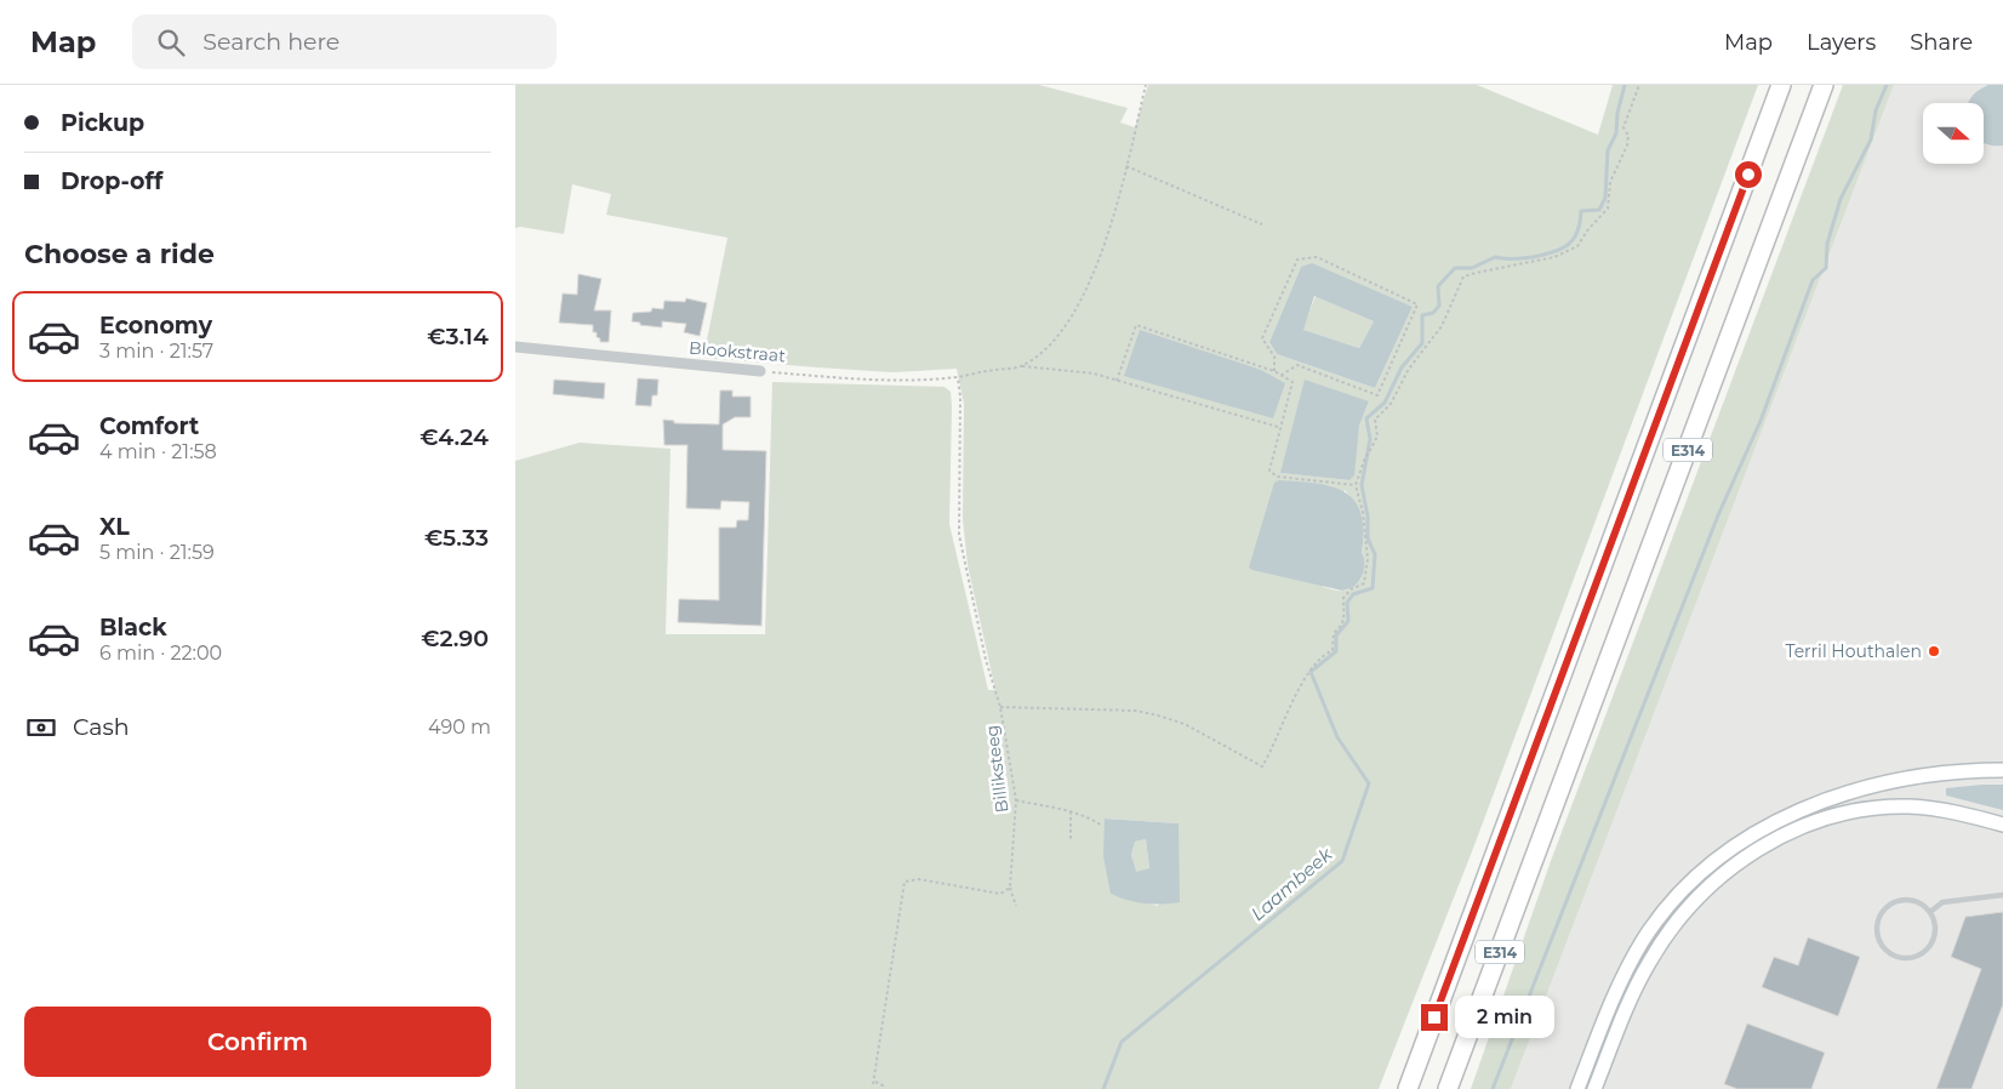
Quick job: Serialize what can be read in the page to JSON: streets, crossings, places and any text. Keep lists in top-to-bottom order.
{
  "streets": {
    "highway": ["E314"],
    "street": ["Blookstraat"],
    "path": ["Billiksteeg"]
  },
  "crossings": [
    ["Blookstraat", "Billiksteeg"]
  ],
  "water": ["Laambeek"],
  "places": ["Terril Houthalen"],
  "north": "right",
  "page": {
    "header": "Map",
    "search": "Search here",
    "nav": ["Map", "Layers", "Share"],
    "banner": ["Pickup", "Drop-off"],
    "heading": "Choose a ride",
    "list": [
      {
        "name": "Economy",
        "note": "3 min · 21:57",
        "value": "€3.14"
      },
      {
        "name": "Comfort",
        "note": "4 min · 21:58",
        "value": "€4.24"
      },
      {
        "name": "XL",
        "note": "5 min · 21:59",
        "value": "€5.33"
      },
      {
        "name": "Black",
        "note": "6 min · 22:00",
        "value": "€2.90"
      }
    ],
    "pay": ["Cash", "490 m"],
    "buttons": "Confirm",
    "bubble": "2 min"
  }
}
